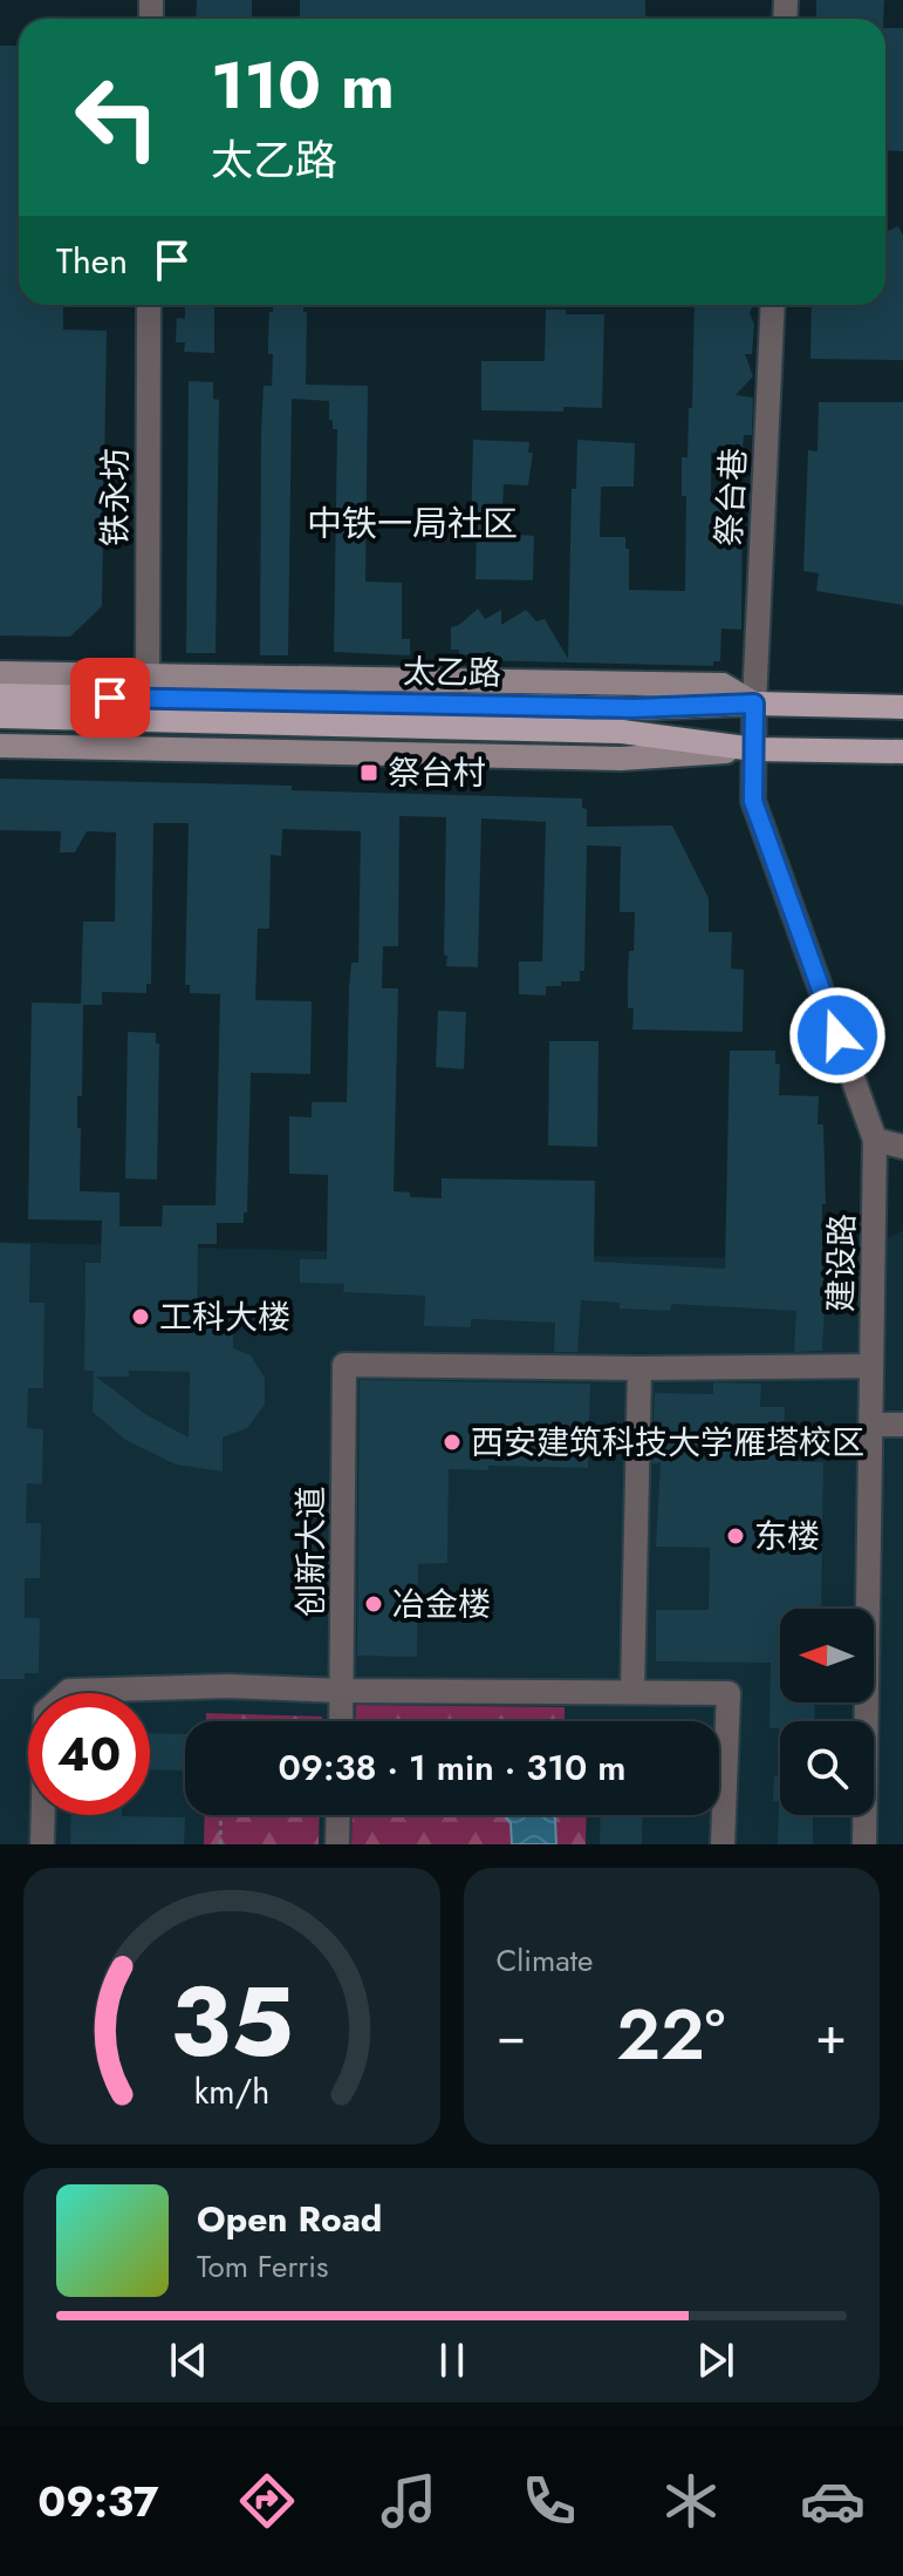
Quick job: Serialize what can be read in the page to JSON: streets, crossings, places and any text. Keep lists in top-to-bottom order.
{
  "streets": {
    "main road": ["太乙路"],
    "street": [
      "铁永坊",
      "祭台巷",
      "建设路",
      "创新大道"
    ]
  },
  "crossings": [
    ["铁永坊", "太乙路"],
    ["祭台巷", "太乙路"],
    ["祭台巷", "建设路"],
    ["太乙路", "建设路"]
  ],
  "districts": ["中铁一局社区"],
  "places": {
    "transit": ["祭台村"],
    "other": [
      "工科大楼",
      "西安建筑科技大学雁塔校区",
      "东楼",
      "冶金楼"
    ]
  },
  "north": "left",
  "page": {
    "turn": ["110 m", "太乙路"],
    "then": "Then",
    "limit": "40",
    "trip": "09:38 · 1 min · 310 m",
    "tile": "Climate",
    "heat": ["−", "22°", "+"],
    "song": ["Open Road", "Tom Ferris"],
    "tabs": "09:37",
    "gauge": ["35", "km/h"]
  }
}
